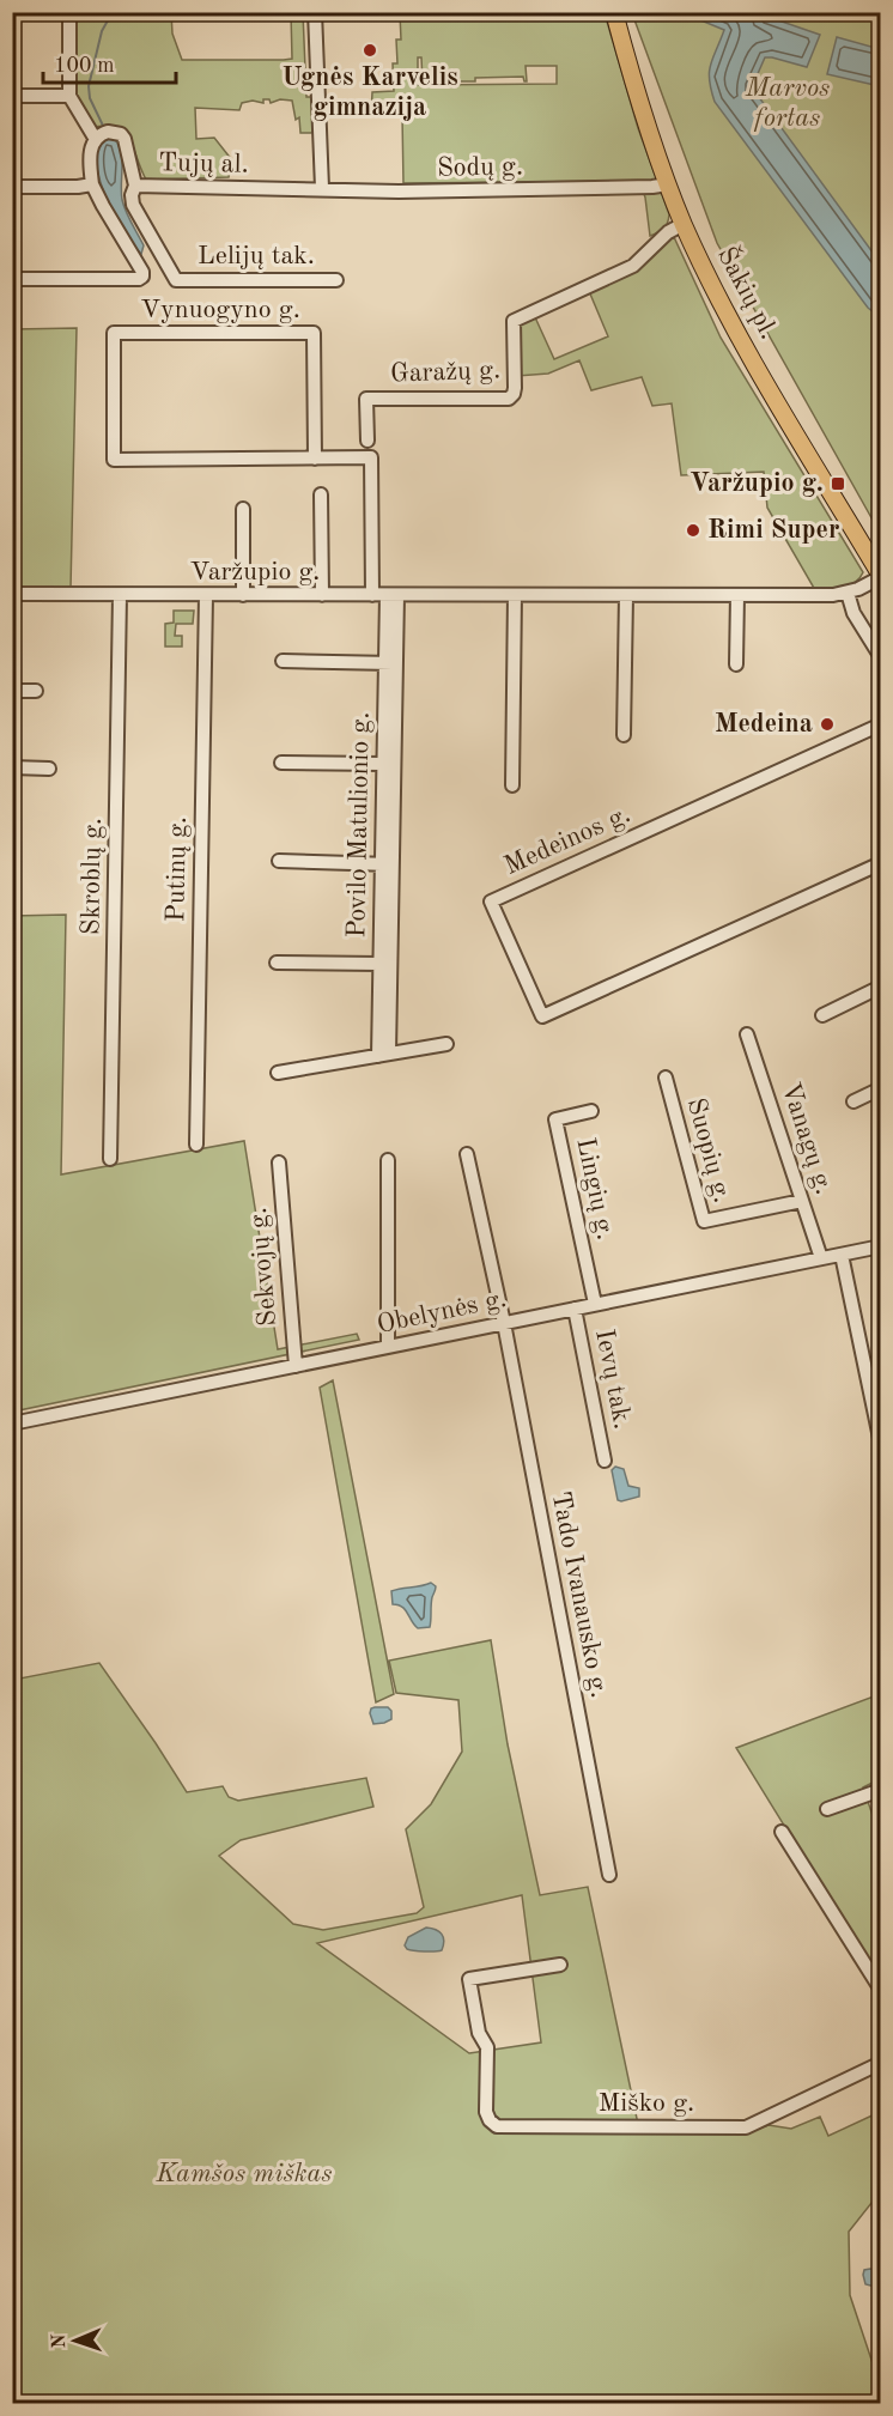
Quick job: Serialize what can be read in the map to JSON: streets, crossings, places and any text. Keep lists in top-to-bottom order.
{
  "streets": {
    "main road": ["Šakių pl."],
    "street": [
      "Tujų al.",
      "Sodų g.",
      "Lelijų tak.",
      "Vynuogyno g.",
      "Garažų g.",
      "Varžupio g.",
      "Povilo Matulionio g.",
      "Medeinos g.",
      "Putinų g.",
      "Skroblų g.",
      "Vanagų g.",
      "Suopių g.",
      "Lingių g.",
      "Sekvojų g.",
      "Obelynės g.",
      "Ievų tak.",
      "Tado Ivanausko g.",
      "Miško g."
    ]
  },
  "crossings": [
    ["Tujų al.", "Sodų g."],
    ["Tujų al.", "Lelijų tak."],
    ["Sodų g.", "Šakių pl."],
    ["Šakių pl.", "Garažų g."],
    ["Šakių pl.", "Varžupio g."],
    ["Vynuogyno g.", "Varžupio g."],
    ["Varžupio g.", "Povilo Matulionio g."],
    ["Varžupio g.", "Putinų g."],
    ["Varžupio g.", "Skroblų g."],
    ["Vanagų g.", "Suopių g."],
    ["Vanagų g.", "Obelynės g."],
    ["Lingių g.", "Obelynės g."],
    ["Sekvojų g.", "Obelynės g."],
    ["Obelynės g.", "Ievų tak."],
    ["Obelynės g.", "Tado Ivanausko g."]
  ],
  "parks": ["Marvos fortas", "Kamšos miškas"],
  "places": {
    "other": ["Ugnės Karvelis gimnazija", "Rimi Super", "Medeina"],
    "transit": ["Varžupio g."]
  },
  "scale_bar": "100 m",
  "north": "left"
}
